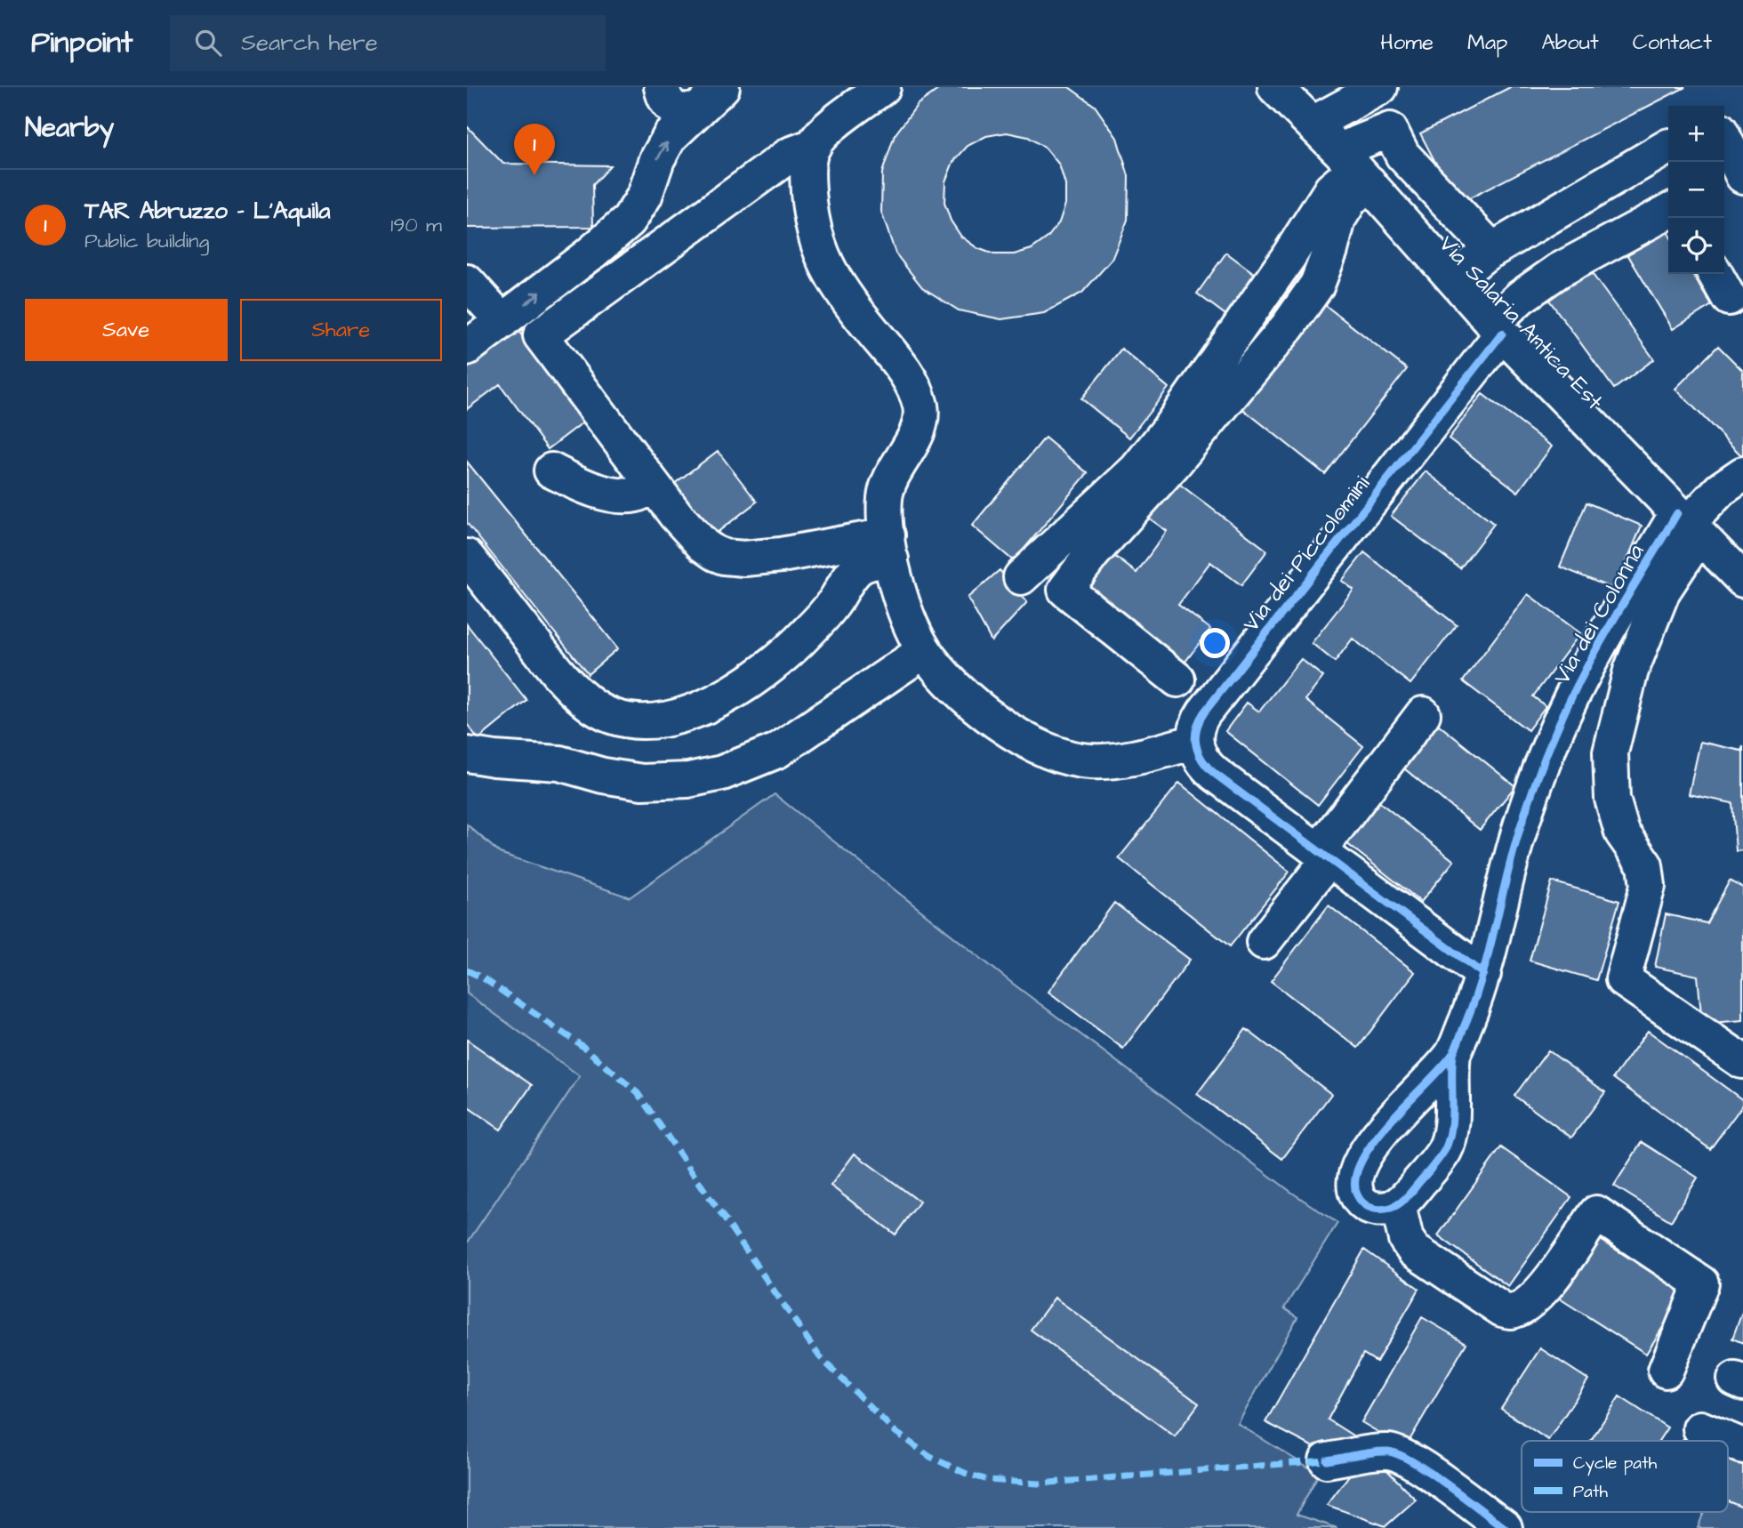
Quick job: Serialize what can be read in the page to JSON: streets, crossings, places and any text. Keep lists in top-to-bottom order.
{
  "streets": {
    "street": ["Via Salaria Antica Est", "Via dei Piccolomini", "Via dei Colonna"]
  },
  "crossings": [
    ["Via Salaria Antica Est", "Via dei Piccolomini"],
    ["Via Salaria Antica Est", "Via dei Colonna"]
  ],
  "legend": ["Cycle path", "Path"],
  "page": {
    "header": "Pinpoint",
    "search": "Search here",
    "nav": [
      "Home",
      "Map",
      "About",
      "Contact"
    ],
    "heading": "Nearby",
    "map_buttons": ["+", "−"],
    "pins": "1",
    "list": [
      {
        "mark": "1",
        "name": "TAR Abruzzo - L'Aquila",
        "note": "Public building",
        "value": "190 m"
      }
    ],
    "buttons": ["Save", "Share"]
  }
}
